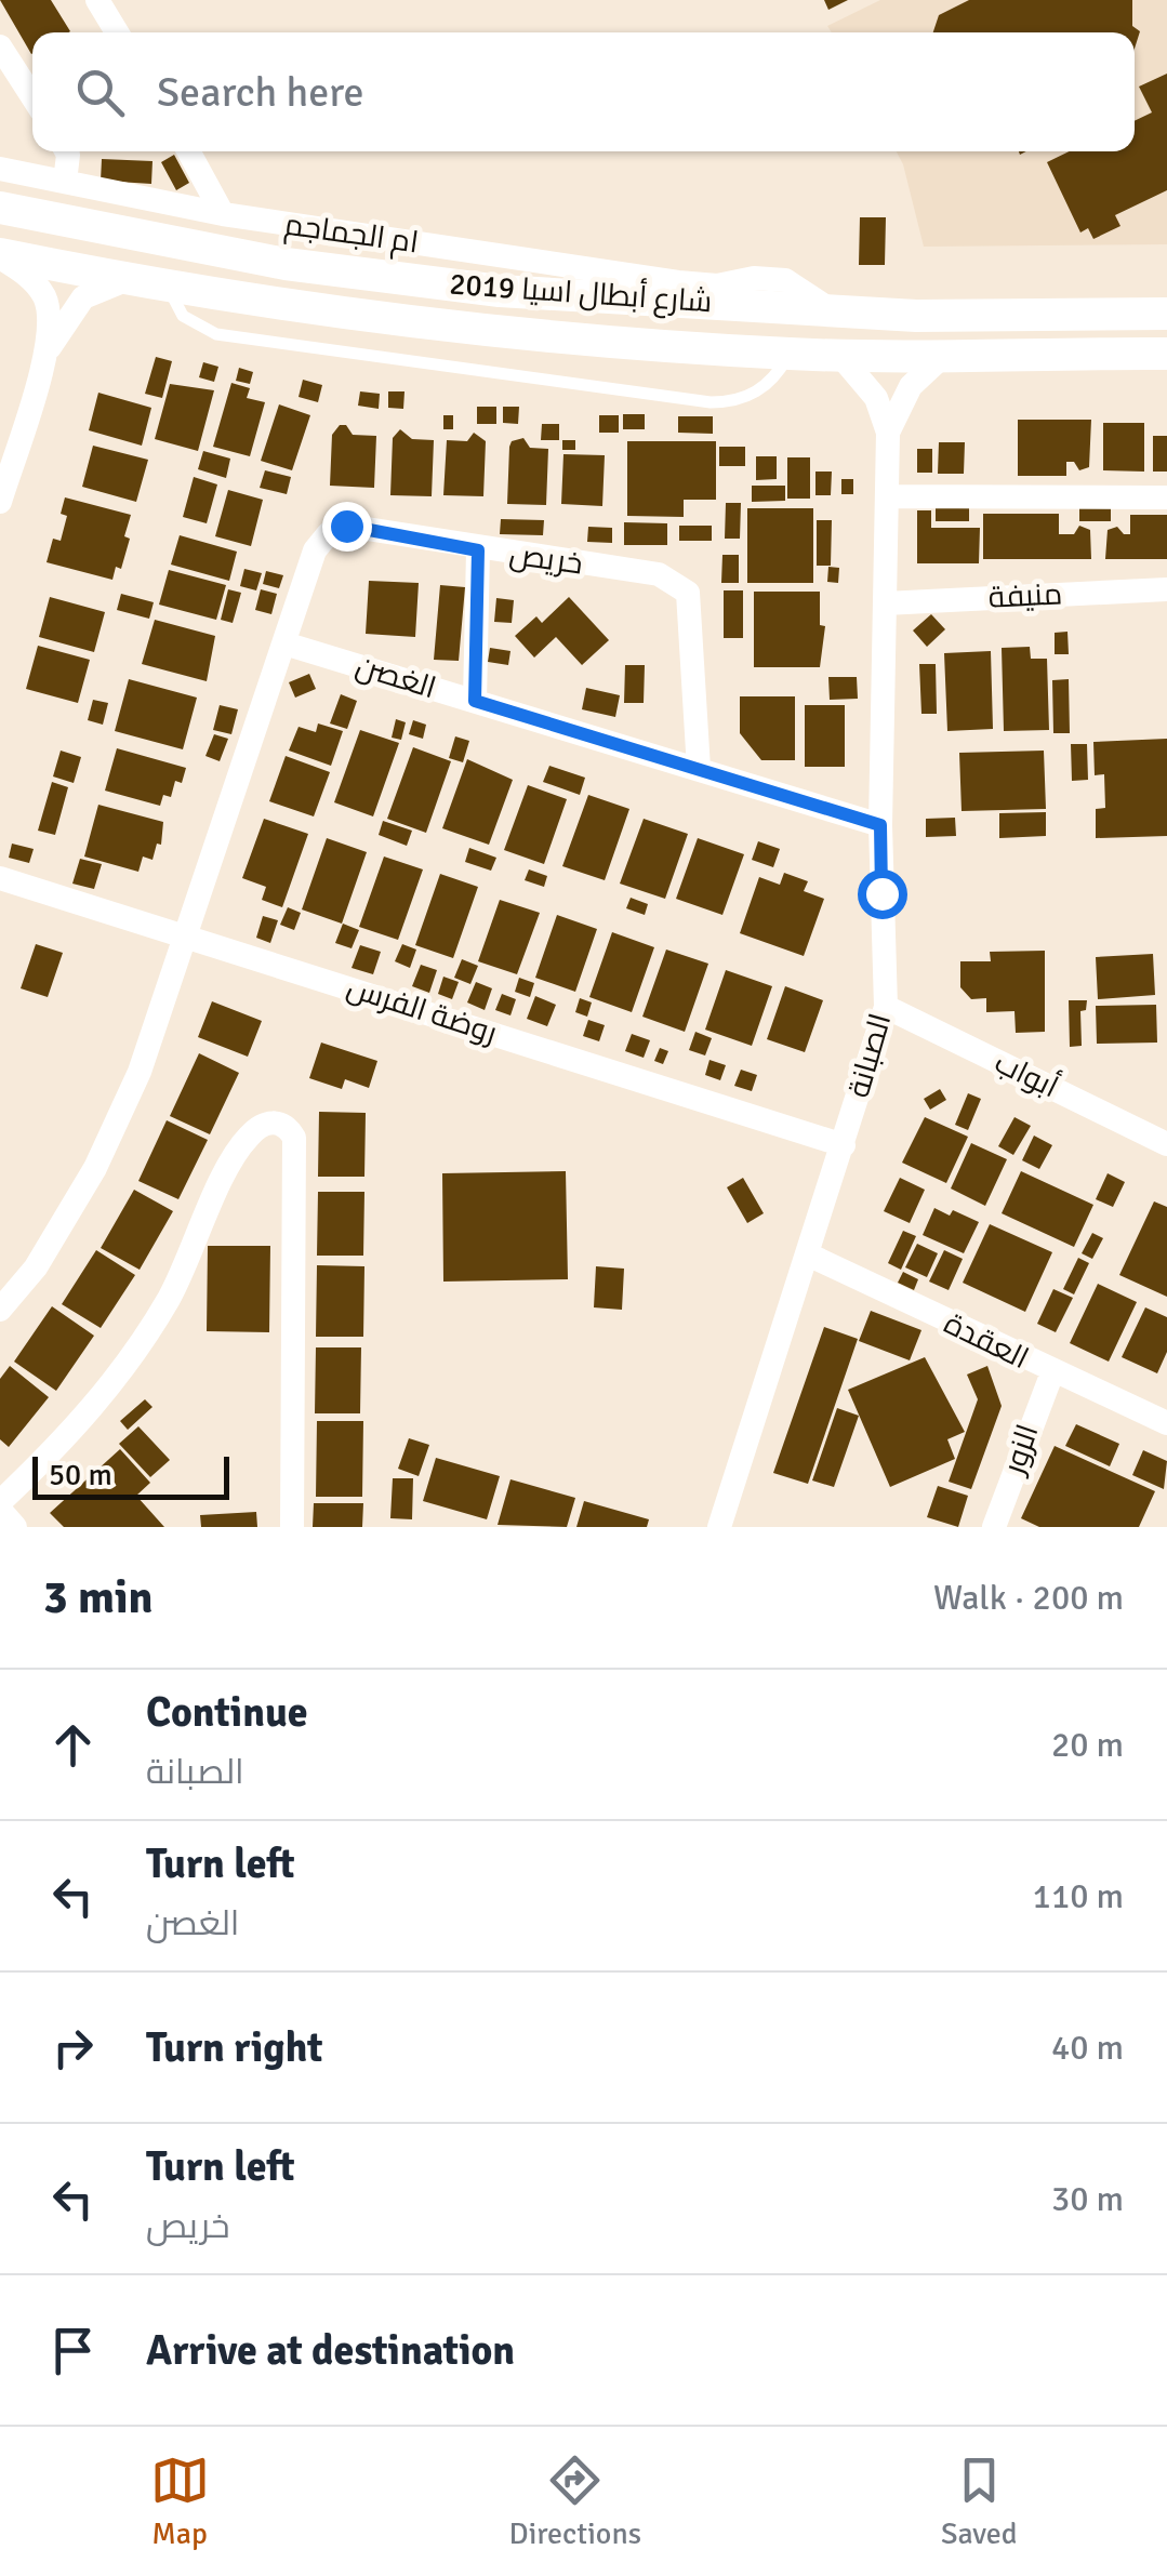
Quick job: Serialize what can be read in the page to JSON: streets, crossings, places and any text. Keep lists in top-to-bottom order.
{
  "streets": {
    "main road": ["شارع أبطال اسيا 2019"],
    "street": [
      "ام الجماجم",
      "خريص",
      "منيفة",
      "الغصن",
      "روضة الفرس",
      "الصبانة",
      "أبواب",
      "العقدة",
      "الزور"
    ]
  },
  "crossings": [
    ["ام الجماجم", "شارع أبطال اسيا 2019"],
    ["شارع أبطال اسيا 2019", "الصبانة"],
    ["خريص", "الغصن"],
    ["خريص", "روضة الفرس"],
    ["منيفة", "الصبانة"],
    ["الغصن", "الصبانة"],
    ["روضة الفرس", "الصبانة"],
    ["الصبانة", "أبواب"],
    ["الصبانة", "العقدة"],
    ["العقدة", "الزور"]
  ],
  "scale_bar": "50 m",
  "page": {
    "search": "Search here",
    "scale": "50 m",
    "heading": ["3 min", "Walk · 200 m"],
    "list": [
      ["Continue", "الصبانة", "20 m"],
      ["Turn left", "الغصن", "110 m"],
      ["Turn right", "40 m"],
      ["Turn left", "خريص", "30 m"],
      "Arrive at destination"
    ],
    "nav": ["Map", "Directions", "Saved"]
  }
}
